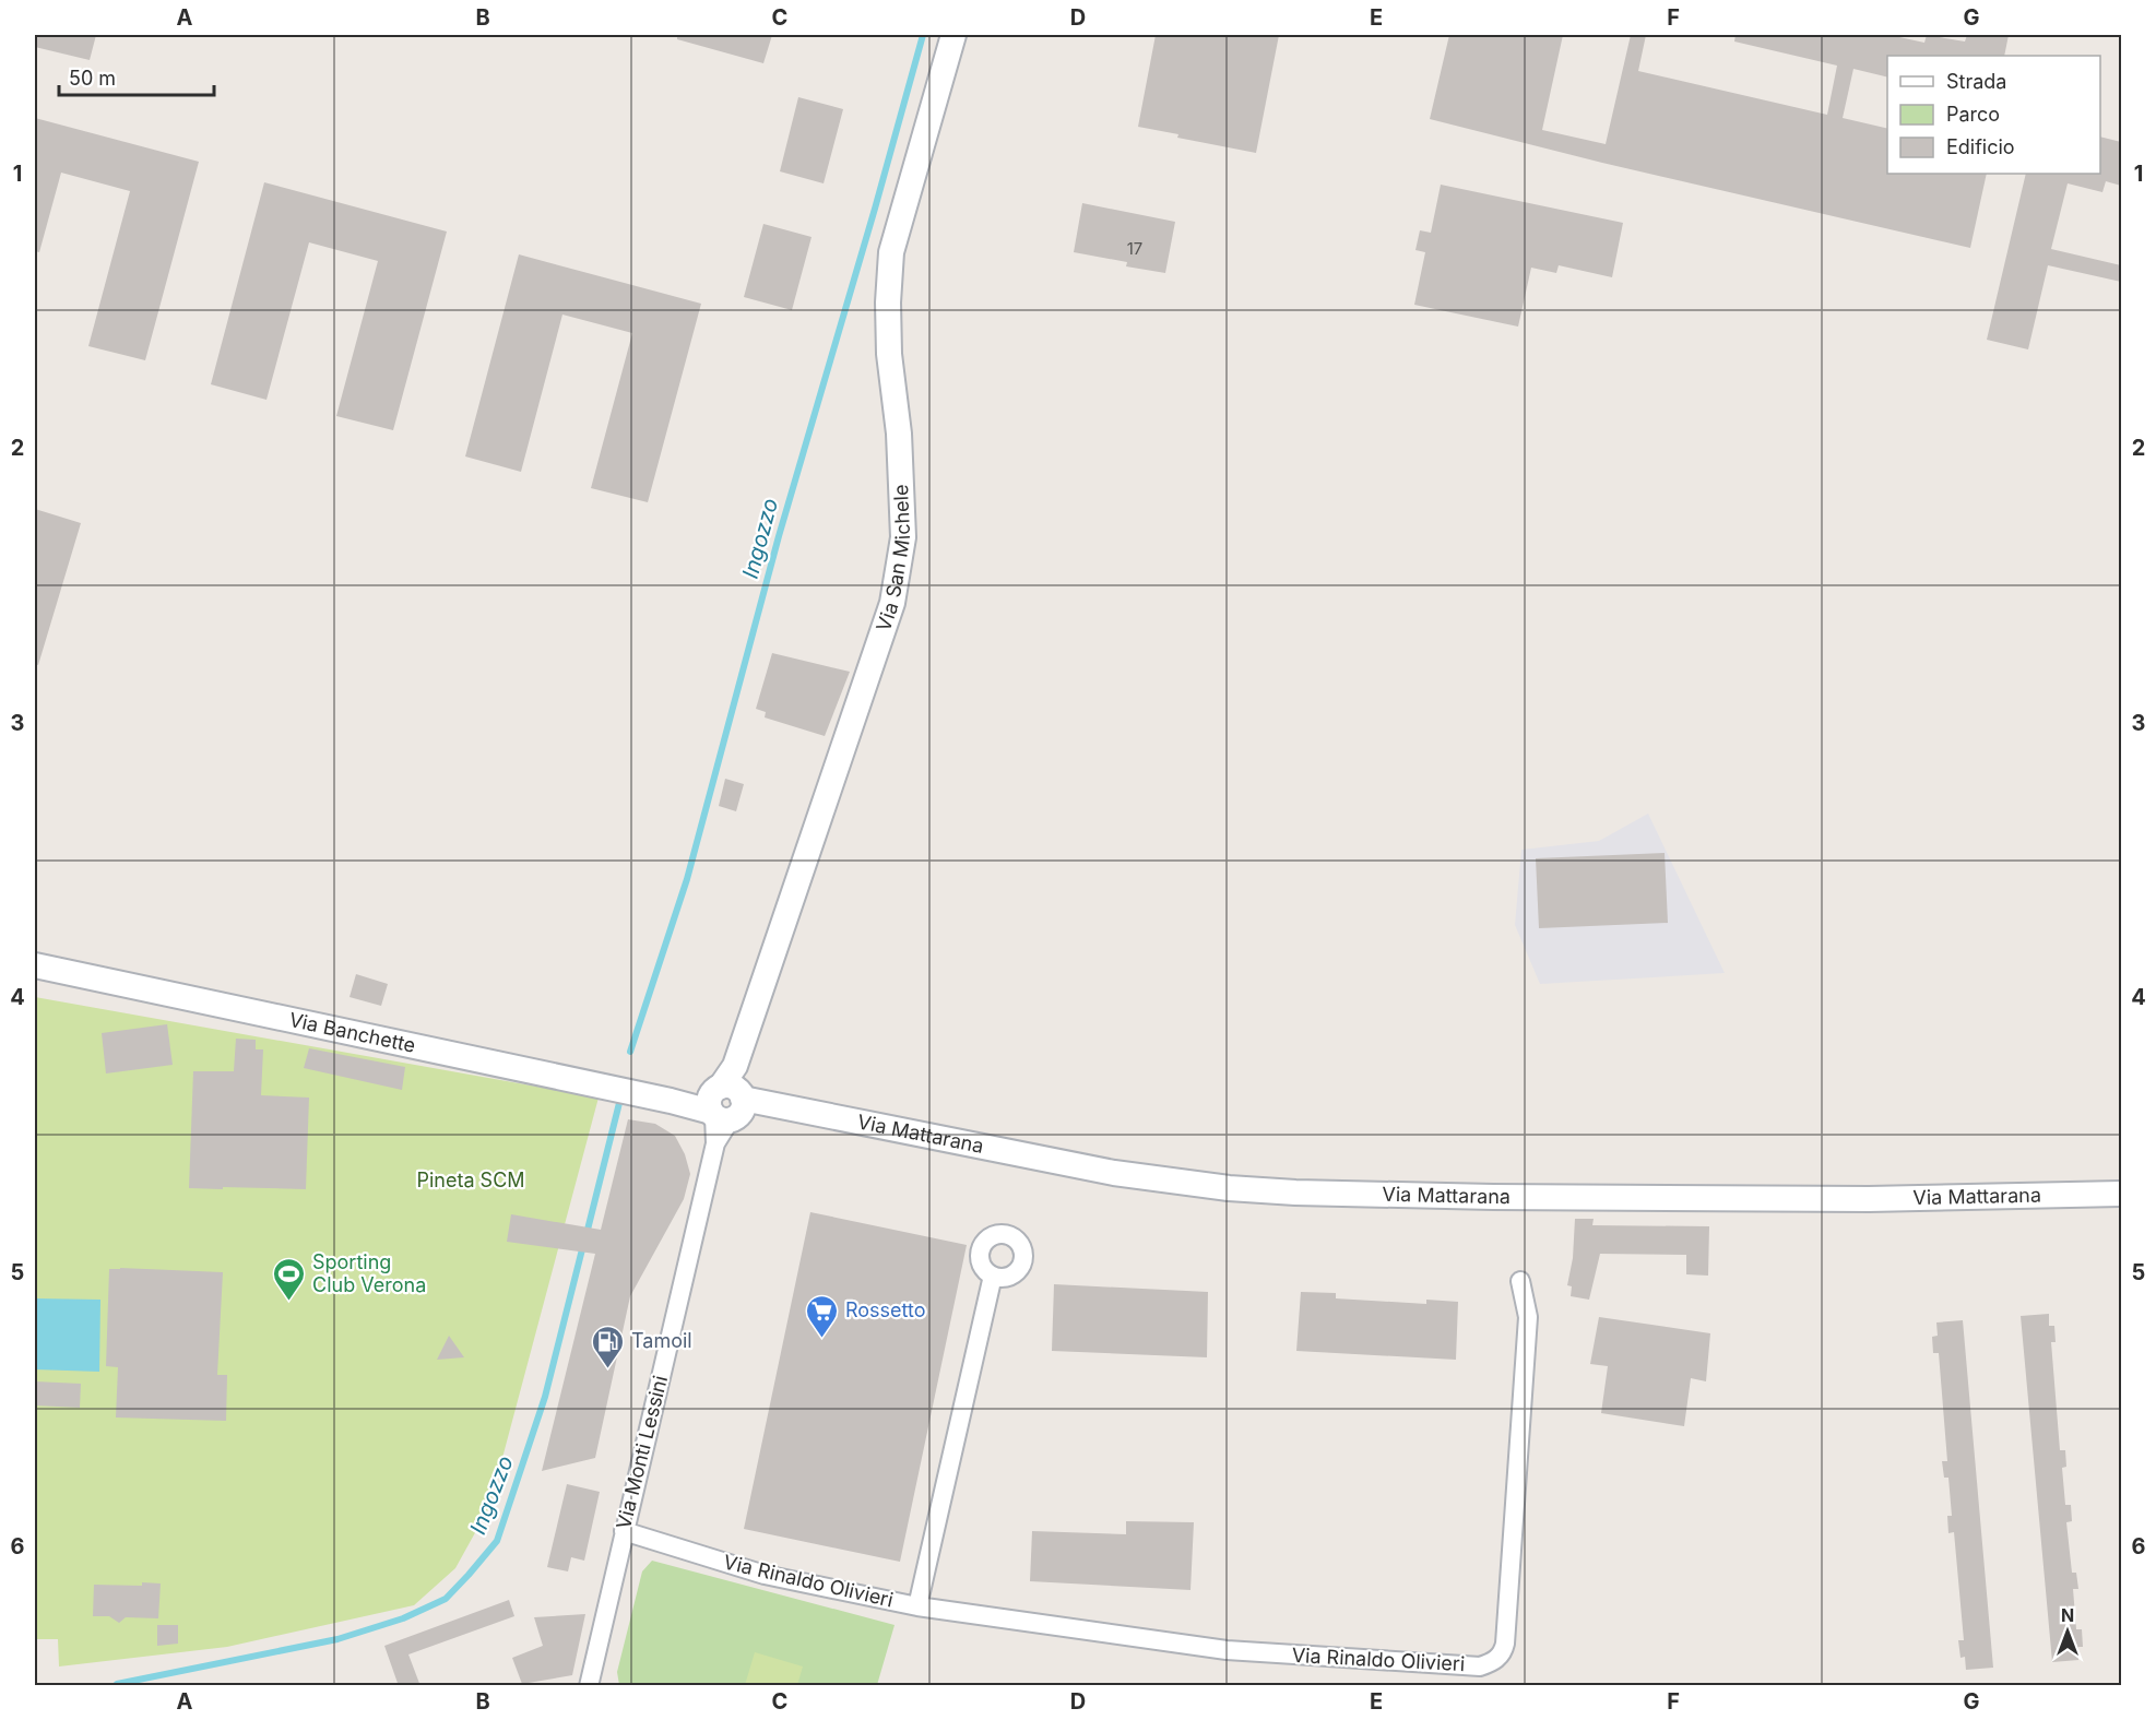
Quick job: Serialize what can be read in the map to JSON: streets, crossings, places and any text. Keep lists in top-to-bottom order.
{
  "streets": {
    "street": [
      "Via San Michele",
      "Via Banchette",
      "Via Mattarana",
      "Via Monti Lessini",
      "Via Rinaldo Olivieri"
    ]
  },
  "crossings": [
    ["Via San Michele", "Via Banchette"],
    ["Via San Michele", "Via Mattarana"],
    ["Via San Michele", "Via Monti Lessini"],
    ["Via Banchette", "Via Mattarana"],
    ["Via Banchette", "Via Monti Lessini"],
    ["Via Mattarana", "Via Monti Lessini"],
    ["Via Monti Lessini", "Via Rinaldo Olivieri"]
  ],
  "water": ["Ingozzo"],
  "parks": ["Pineta SCM"],
  "places": {
    "sports": ["Sporting Club Verona"],
    "supermarket": ["Rossetto"],
    "fuel station": ["Tamoil"]
  },
  "house_numbers": ["17"],
  "legend": ["Strada", "Parco", "Edificio"],
  "scale_bar": "50 m",
  "north": "top",
  "grid": {
    "columns": [
      "A",
      "B",
      "C",
      "D",
      "E",
      "F",
      "G"
    ],
    "rows": [
      "1",
      "2",
      "3",
      "4",
      "5",
      "6"
    ]
  }
}
